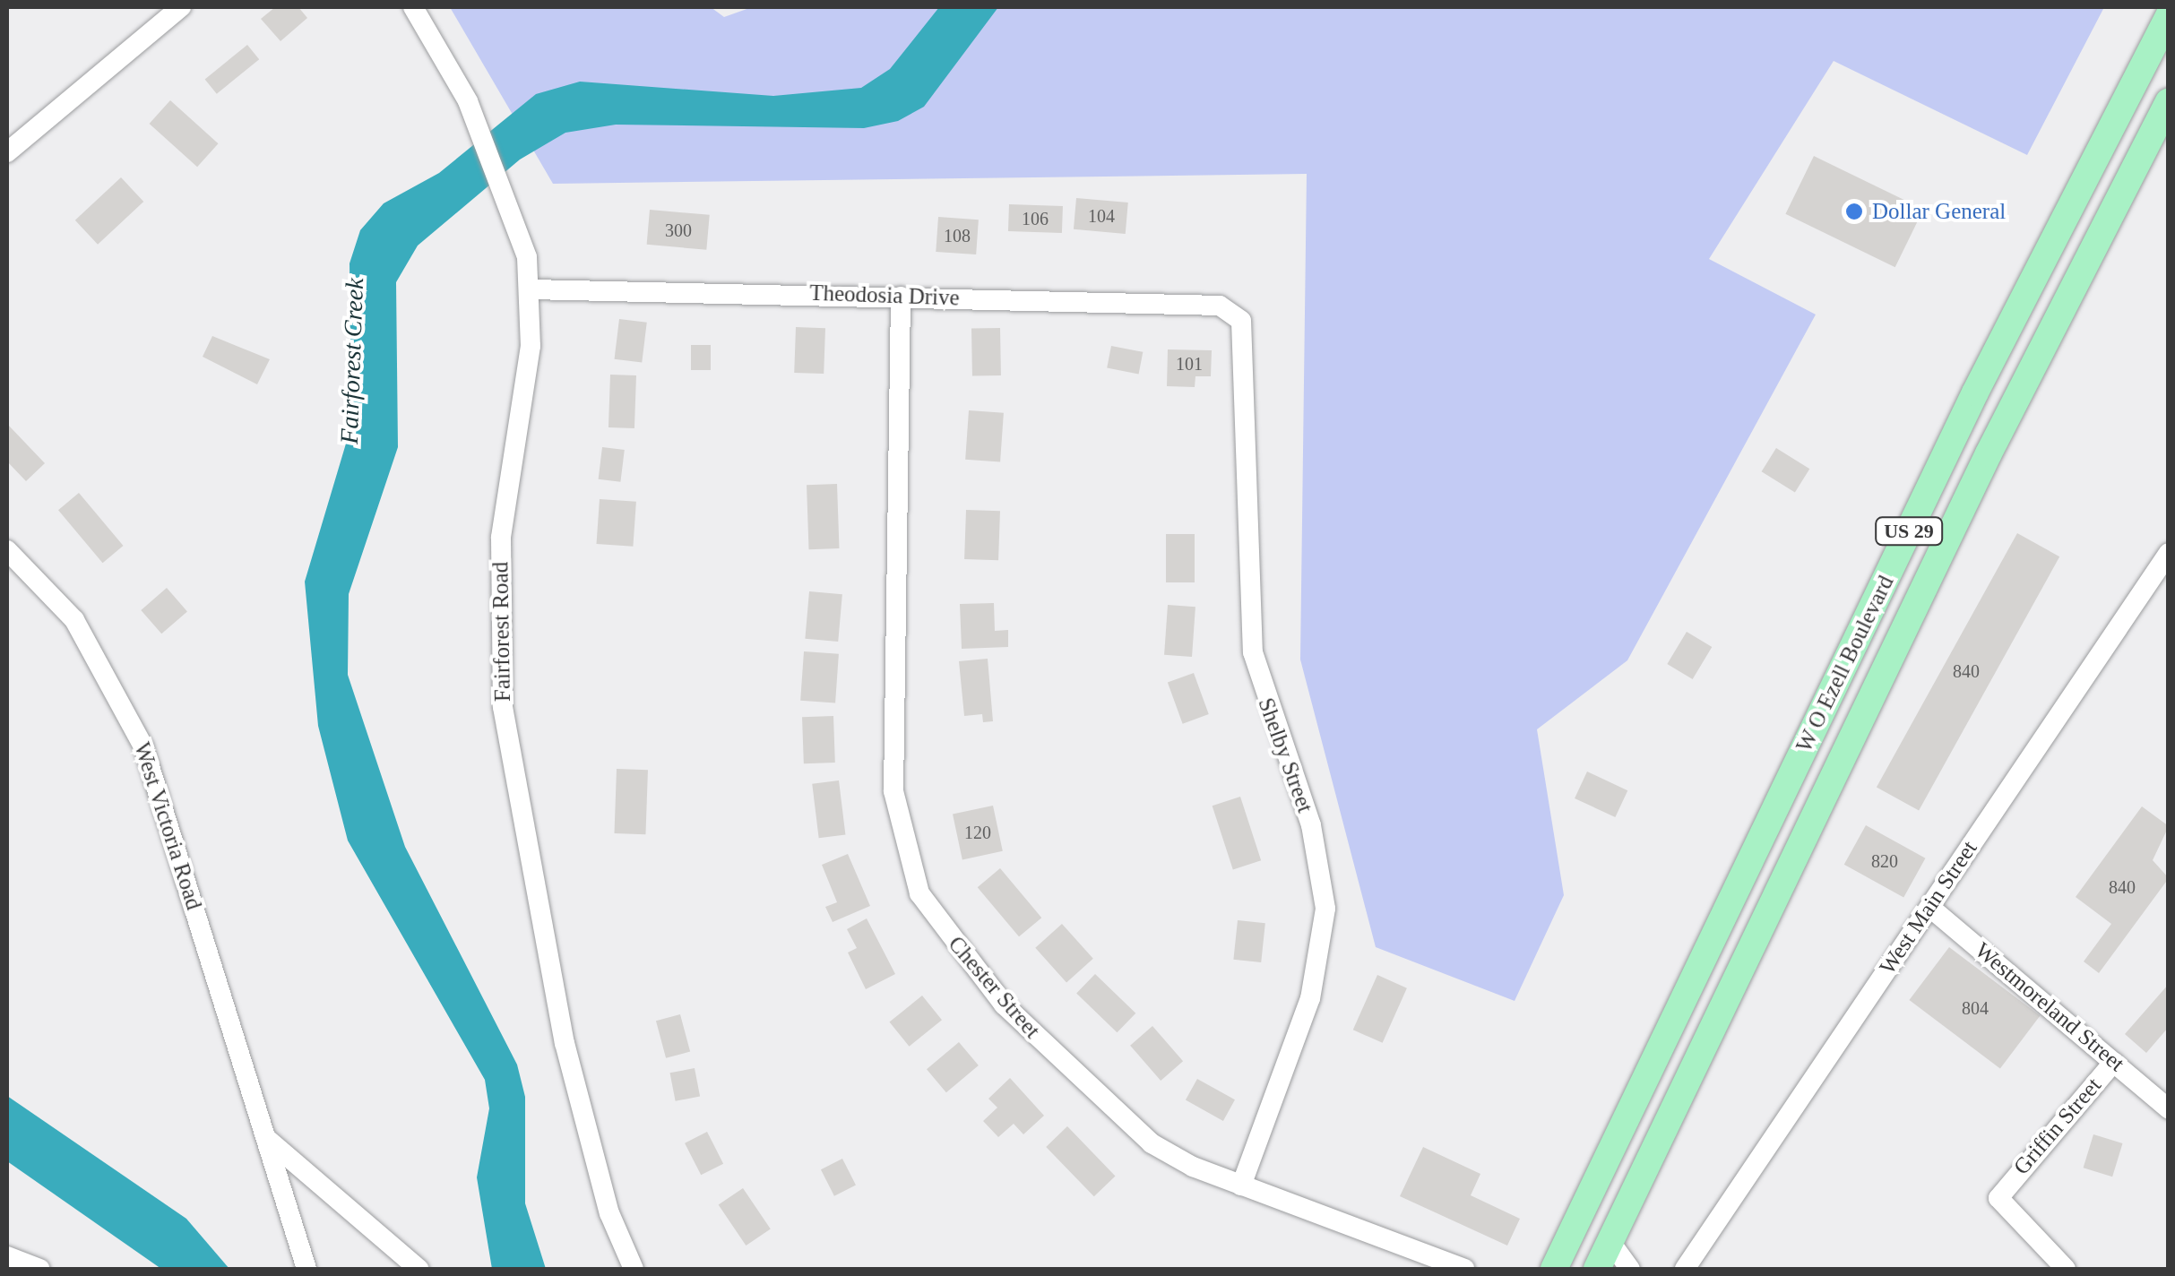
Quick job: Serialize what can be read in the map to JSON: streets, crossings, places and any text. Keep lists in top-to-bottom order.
{
  "streets": {
    "main road": ["US 29", "W O Ezell Boulevard"],
    "street": [
      "Theodosia Drive",
      "Fairforest Road",
      "Shelby Street",
      "West Victoria Road",
      "West Main Street",
      "Chester Street",
      "Westmoreland Street",
      "Griffin Street"
    ]
  },
  "crossings": [
    ["Theodosia Drive", "Fairforest Road"],
    ["Theodosia Drive", "Shelby Street"],
    ["Theodosia Drive", "Chester Street"],
    ["Shelby Street", "Chester Street"],
    ["West Main Street", "Westmoreland Street"],
    ["Westmoreland Street", "Griffin Street"]
  ],
  "water": ["Fairforest Creek"],
  "places": ["Dollar General"],
  "house_numbers": [
    "104",
    "106",
    "300",
    "108",
    "101",
    "840",
    "120",
    "820",
    "840",
    "804"
  ]
}
